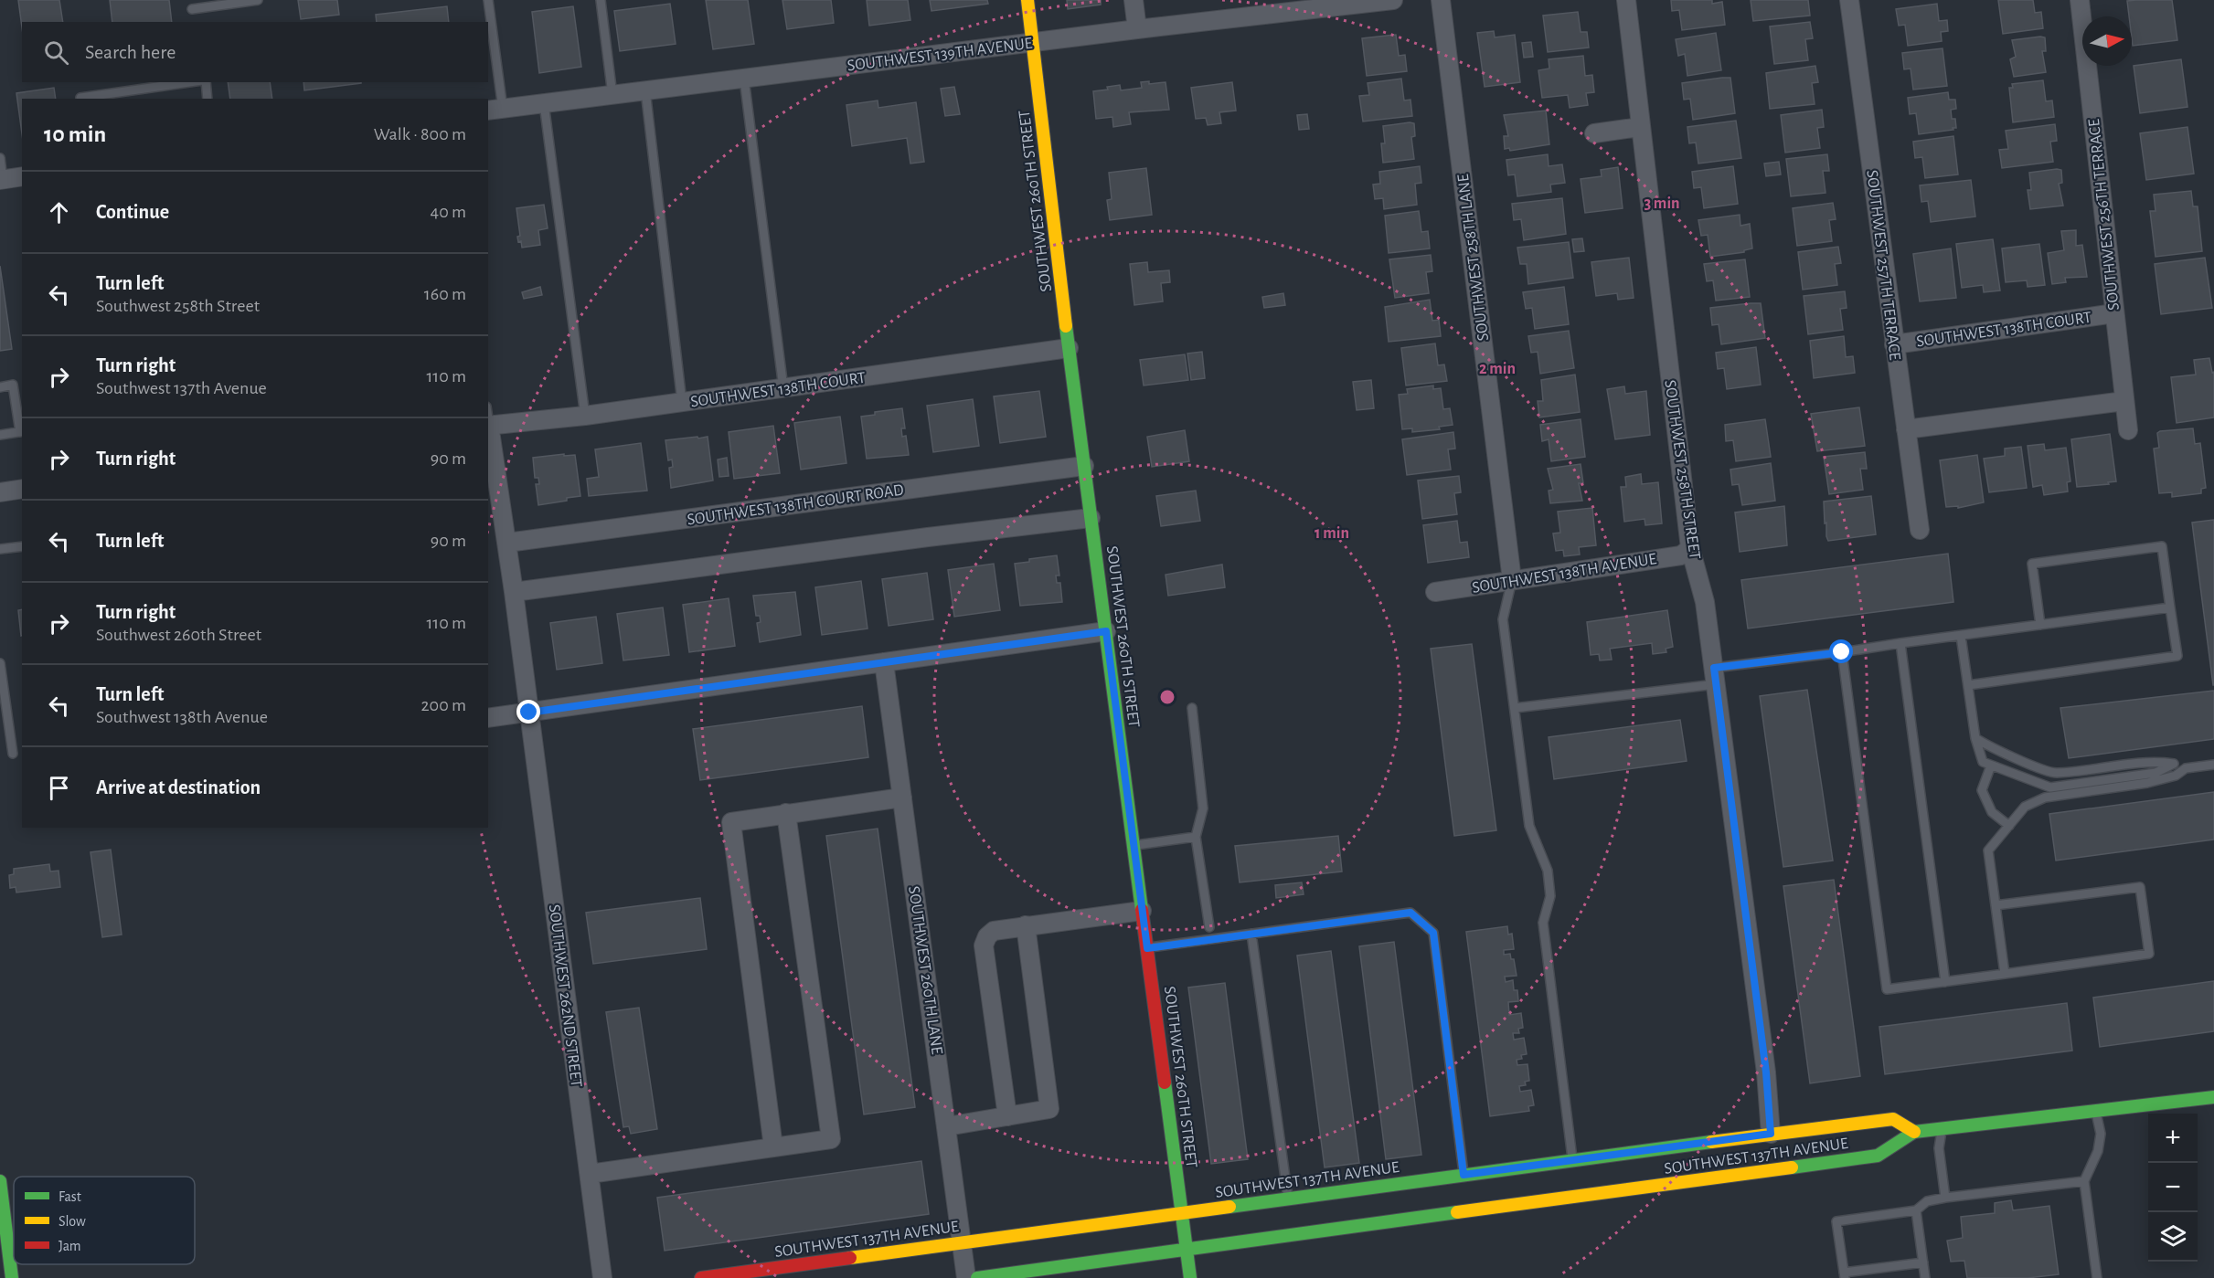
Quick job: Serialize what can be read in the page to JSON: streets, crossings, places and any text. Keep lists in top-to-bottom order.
{
  "streets": {
    "main road": ["SOUTHWEST 260TH STREET", "SOUTHWEST 137TH AVENUE"],
    "street": [
      "SOUTHWEST 139TH AVENUE",
      "SOUTHWEST 256TH TERRACE",
      "SOUTHWEST 258TH LANE",
      "SOUTHWEST 257TH TERRACE",
      "SOUTHWEST 138TH COURT",
      "SOUTHWEST 258TH STREET",
      "SOUTHWEST 138TH COURT ROAD",
      "SOUTHWEST 138TH AVENUE",
      "SOUTHWEST 260TH LANE",
      "SOUTHWEST 262ND STREET"
    ]
  },
  "crossings": [
    ["SOUTHWEST 139TH AVENUE", "SOUTHWEST 260TH STREET"],
    ["SOUTHWEST 260TH STREET", "SOUTHWEST 138TH COURT"],
    ["SOUTHWEST 260TH STREET", "SOUTHWEST 138TH COURT ROAD"],
    ["SOUTHWEST 260TH STREET", "SOUTHWEST 137TH AVENUE"],
    ["SOUTHWEST 256TH TERRACE", "SOUTHWEST 138TH COURT"],
    ["SOUTHWEST 258TH LANE", "SOUTHWEST 138TH AVENUE"],
    ["SOUTHWEST 257TH TERRACE", "SOUTHWEST 138TH COURT"],
    ["SOUTHWEST 138TH COURT", "SOUTHWEST 262ND STREET"],
    ["SOUTHWEST 258TH STREET", "SOUTHWEST 138TH AVENUE"],
    ["SOUTHWEST 258TH STREET", "SOUTHWEST 137TH AVENUE"],
    ["SOUTHWEST 138TH COURT ROAD", "SOUTHWEST 262ND STREET"],
    ["SOUTHWEST 260TH LANE", "SOUTHWEST 137TH AVENUE"]
  ],
  "legend": ["Fast", "Slow", "Jam"],
  "north": "right",
  "page": {
    "search": "Search here",
    "heading": ["10 min", "Walk · 800 m"],
    "list": [
      ["Continue", "40 m"],
      ["Turn left", "Southwest 258th Street", "160 m"],
      ["Turn right", "Southwest 137th Avenue", "110 m"],
      ["Turn right", "90 m"],
      ["Turn left", "90 m"],
      ["Turn right", "Southwest 260th Street", "110 m"],
      ["Turn left", "Southwest 138th Avenue", "200 m"],
      "Arrive at destination"
    ],
    "map_buttons": ["+", "−"]
  },
  "rings": ["3 min", "2 min", "1 min"]
}
